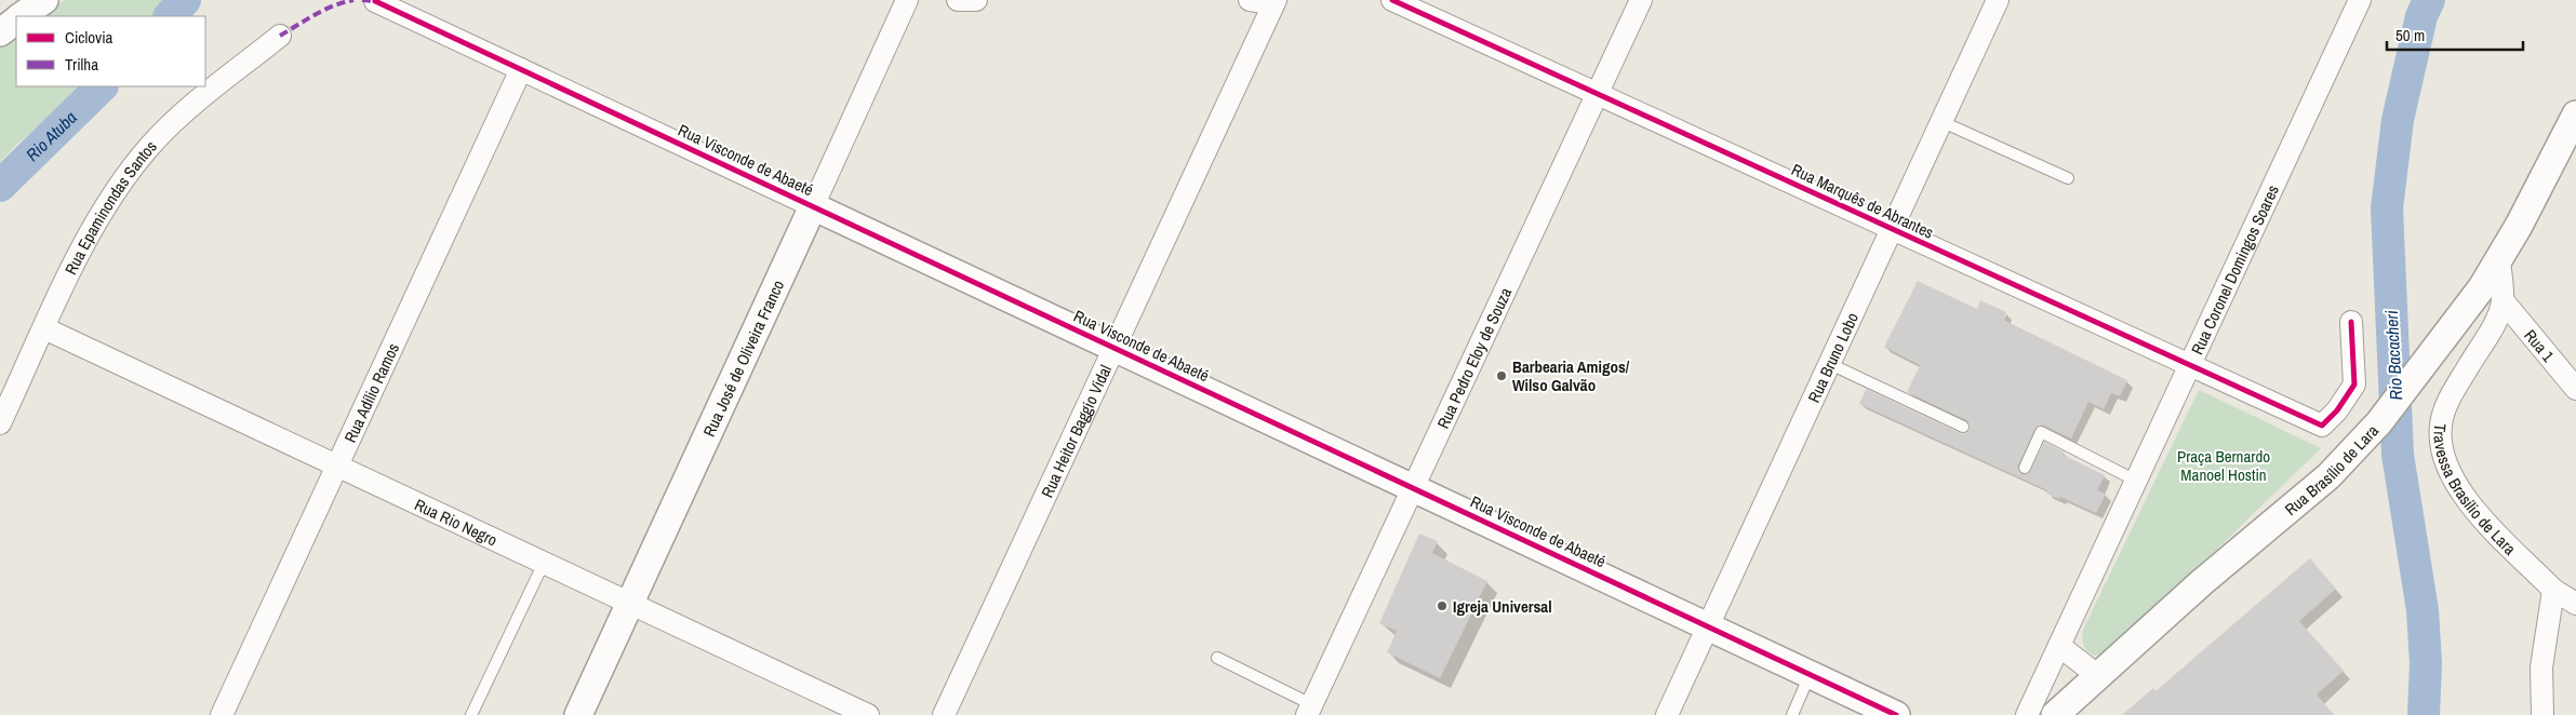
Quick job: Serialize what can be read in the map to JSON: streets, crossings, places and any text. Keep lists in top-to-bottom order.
{
  "streets": {
    "street": [
      "Rua Visconde de Abaeté",
      "Rua Marquês de Abrantes",
      "Rua Epaminondas Santos",
      "Rua Coronel Domingos Soares",
      "Rua 1",
      "Rua José de Oliveira Franco",
      "Rua Pedro Eloy de Souza",
      "Rua Bruno Lobo",
      "Rua Adílio Ramos",
      "Rua Heitor Baggio Vidal",
      "Rua Brasílio de Lara",
      "Travessa Brasílio de Lara",
      "Rua Rio Negro"
    ]
  },
  "crossings": [
    ["Rua Visconde de Abaeté", "Rua José de Oliveira Franco"],
    ["Rua Visconde de Abaeté", "Rua Pedro Eloy de Souza"],
    ["Rua Visconde de Abaeté", "Rua Bruno Lobo"],
    ["Rua Visconde de Abaeté", "Rua Adílio Ramos"],
    ["Rua Visconde de Abaeté", "Rua Heitor Baggio Vidal"],
    ["Rua Marquês de Abrantes", "Rua Coronel Domingos Soares"],
    ["Rua Marquês de Abrantes", "Rua Pedro Eloy de Souza"],
    ["Rua Marquês de Abrantes", "Rua Bruno Lobo"],
    ["Rua Epaminondas Santos", "Rua Rio Negro"],
    ["Rua 1", "Travessa Brasílio de Lara"],
    ["Rua José de Oliveira Franco", "Rua Rio Negro"],
    ["Rua Adílio Ramos", "Rua Rio Negro"],
    ["Rua Brasílio de Lara", "Travessa Brasílio de Lara"]
  ],
  "water": ["Rio Atuba", "Rio Bacacheri"],
  "parks": ["Praça Bernardo Manoel Hostin"],
  "places": ["Barbearia Amigos/ Wilso Galvão", "Igreja Universal"],
  "legend": ["Ciclovia", "Trilha"],
  "scale_bar": "50 m"
}
